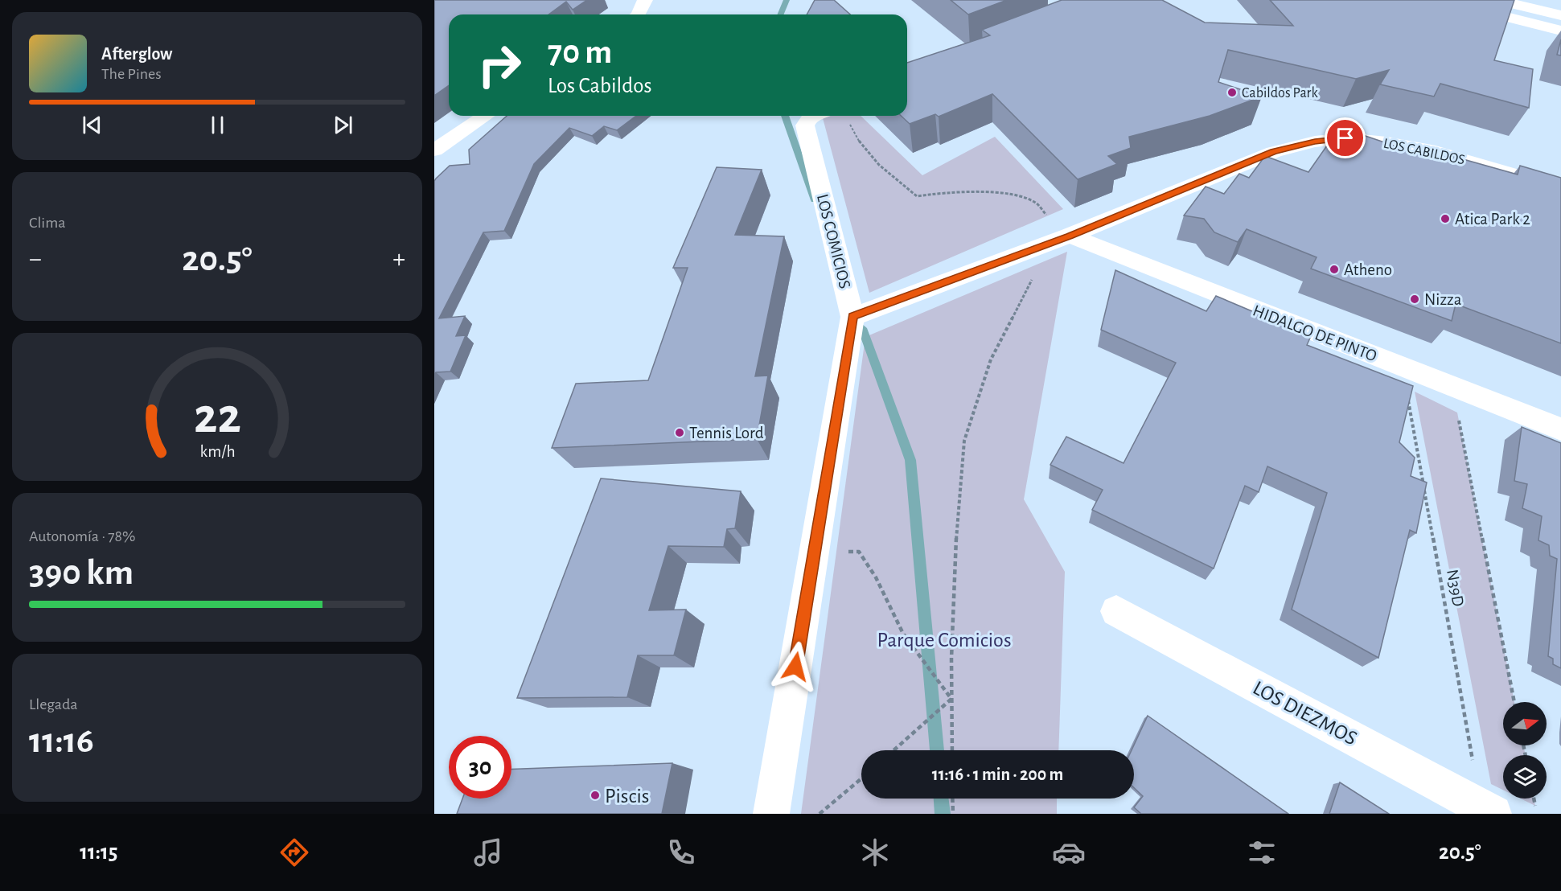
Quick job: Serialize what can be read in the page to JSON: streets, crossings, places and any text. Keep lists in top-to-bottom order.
{
  "streets": {
    "street": [
      "LOS CABILDOS",
      "LOS COMICIOS",
      "HIDALGO DE PINTO",
      "LOS DIEZMOS"
    ],
    "path": ["N39D"]
  },
  "crossings": [
    ["LOS CABILDOS", "LOS COMICIOS"],
    ["LOS CABILDOS", "HIDALGO DE PINTO"],
    ["HIDALGO DE PINTO", "N39D"],
    ["N39D", "LOS DIEZMOS"]
  ],
  "parks": ["Parque Comicios"],
  "places": [
    "Cabildos Park",
    "Atica Park 2",
    "Atheno",
    "Nizza",
    "Tennis Lord",
    "Piscis"
  ],
  "north": "right",
  "page": {
    "turn": ["70 m", "Los Cabildos"],
    "song": ["Afterglow", "The Pines"],
    "tile": [
      "Clima",
      ["Autonomía · 78%", "390 km"],
      ["Llegada", "11:16"]
    ],
    "heat": ["−", "20.5°", "+"],
    "limit": "30",
    "trip": "11:16 · 1 min · 200 m",
    "tabs": ["11:15", "20.5°"],
    "gauge": ["22", "km/h"]
  }
}
